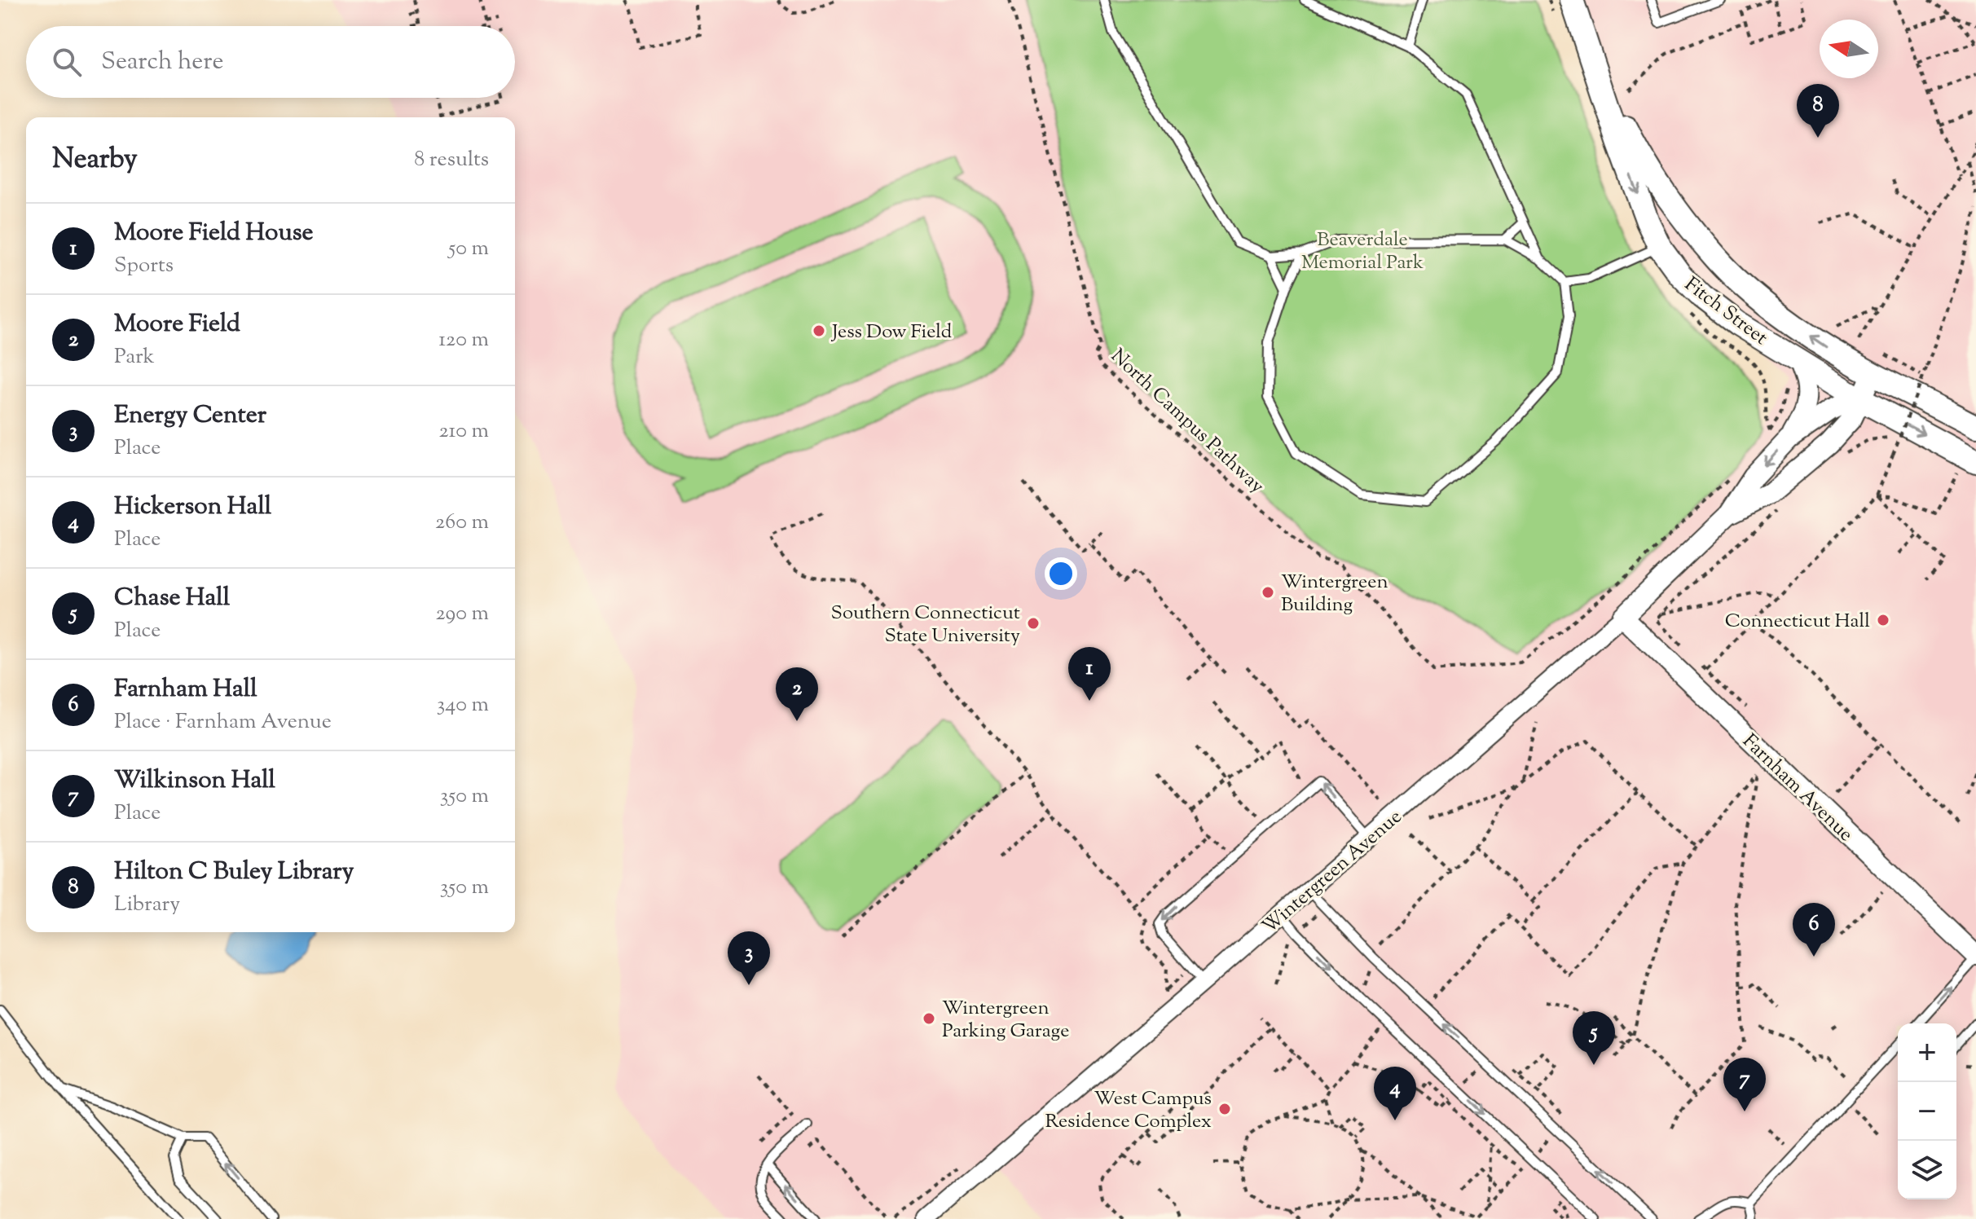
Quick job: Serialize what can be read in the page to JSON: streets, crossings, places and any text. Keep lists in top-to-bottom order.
{
  "streets": {
    "main road": ["Fitch Street"],
    "street": ["Farnham Avenue", "Wintergreen Avenue"],
    "path": ["North Campus Pathway"]
  },
  "crossings": [
    ["Fitch Street", "Wintergreen Avenue"],
    ["Farnham Avenue", "Wintergreen Avenue"]
  ],
  "parks": ["Beaverdale Memorial Park"],
  "places": [
    "Jess Dow Field",
    "Wintergreen Building",
    "Connecticut Hall",
    "Southern Connecticut State University",
    "Wintergreen Parking Garage",
    "West Campus Residence Complex"
  ],
  "north": "left",
  "page": {
    "search": "Search here",
    "pins": [
      "8",
      "1",
      "2",
      "6",
      "3",
      "5",
      "7",
      "4"
    ],
    "heading": ["Nearby", "8 results"],
    "list": [
      {
        "mark": "1",
        "name": "Moore Field House",
        "note": "Sports",
        "value": "50 m"
      },
      {
        "mark": "2",
        "name": "Moore Field",
        "note": "Park",
        "value": "120 m"
      },
      {
        "mark": "3",
        "name": "Energy Center",
        "note": "Place",
        "value": "210 m"
      },
      {
        "mark": "4",
        "name": "Hickerson Hall",
        "note": "Place",
        "value": "260 m"
      },
      {
        "mark": "5",
        "name": "Chase Hall",
        "note": "Place",
        "value": "290 m"
      },
      {
        "mark": "6",
        "name": "Farnham Hall",
        "note": "Place · Farnham Avenue",
        "value": "340 m"
      },
      {
        "mark": "7",
        "name": "Wilkinson Hall",
        "note": "Place",
        "value": "350 m"
      },
      {
        "mark": "8",
        "name": "Hilton C Buley Library",
        "note": "Library",
        "value": "350 m"
      }
    ],
    "map_buttons": ["+", "−"]
  }
}
